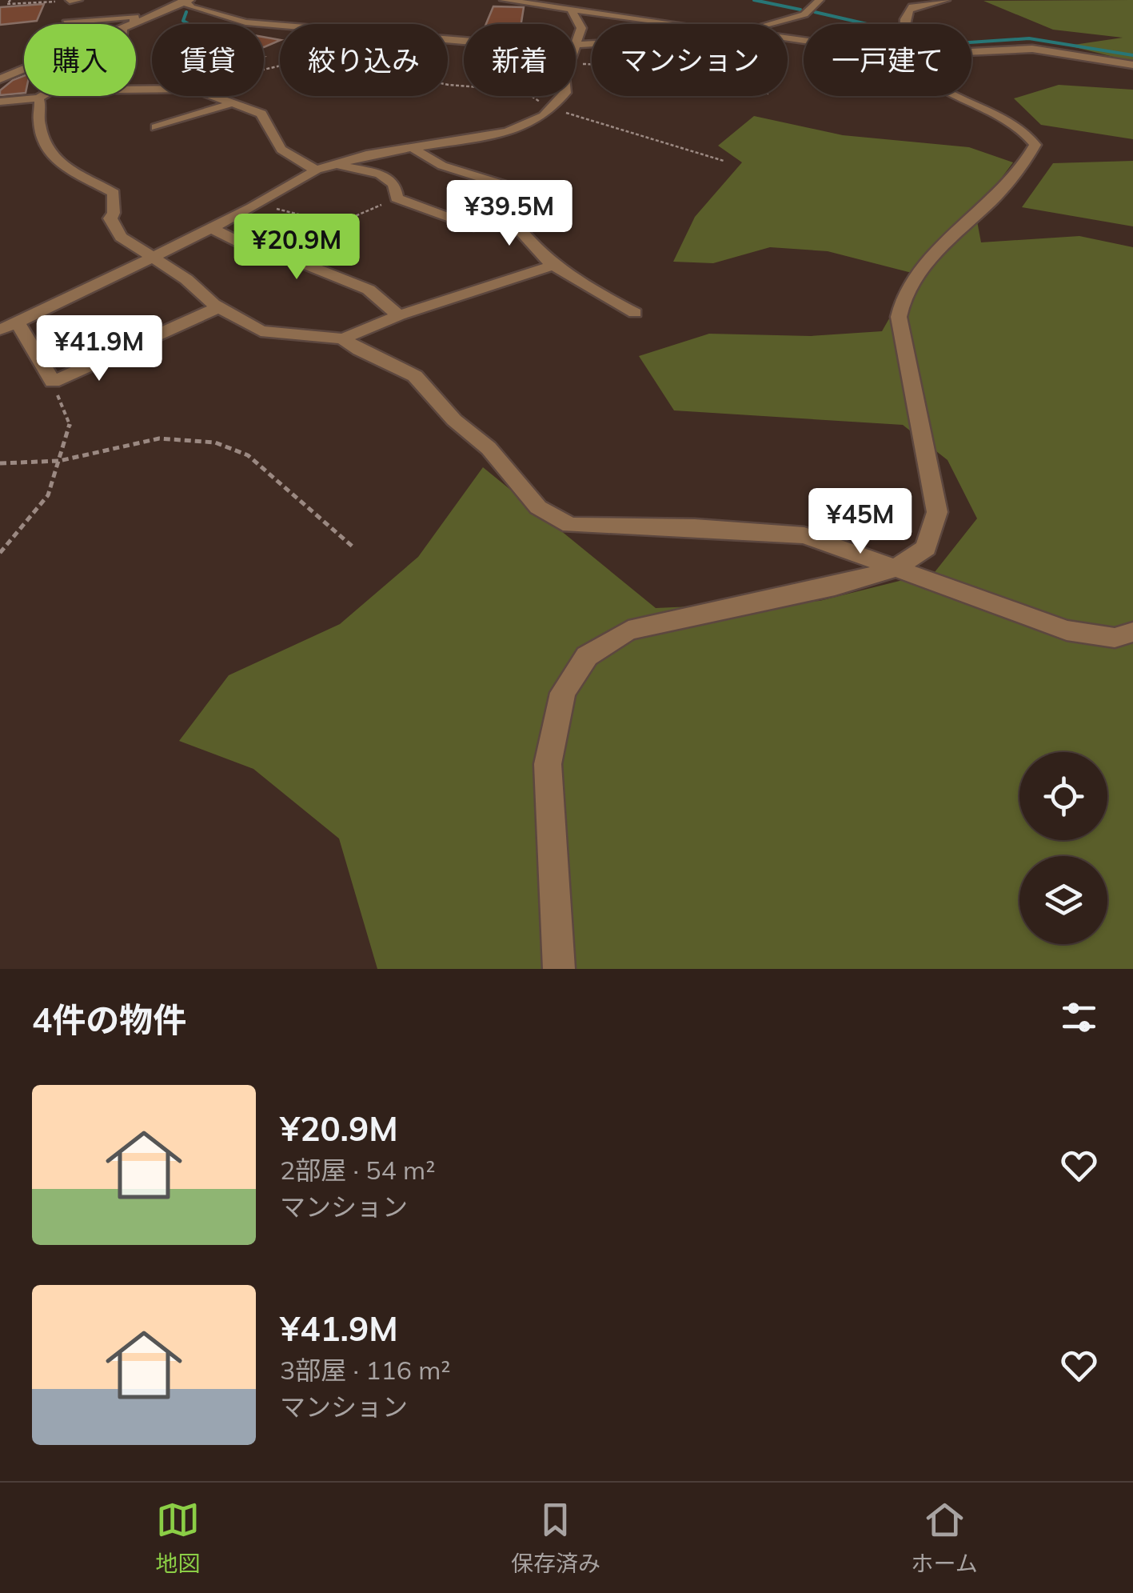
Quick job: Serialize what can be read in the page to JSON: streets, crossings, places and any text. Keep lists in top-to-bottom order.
{
  "page": {
    "chip": [
      "購入",
      "賃貸",
      "絞り込み",
      "新着",
      "マンション",
      "一戸建て"
    ],
    "price": [
      "¥39.5M",
      "¥20.9M",
      "¥41.9M",
      "¥45M"
    ],
    "heading": "4件の物件",
    "list": [
      {
        "name": "¥20.9M",
        "note": "2部屋 · 54 m² · マンション"
      },
      {
        "name": "¥41.9M",
        "note": "3部屋 · 116 m² · マンション"
      }
    ],
    "tabs": ["地図", "保存済み", "ホーム"]
  }
}
